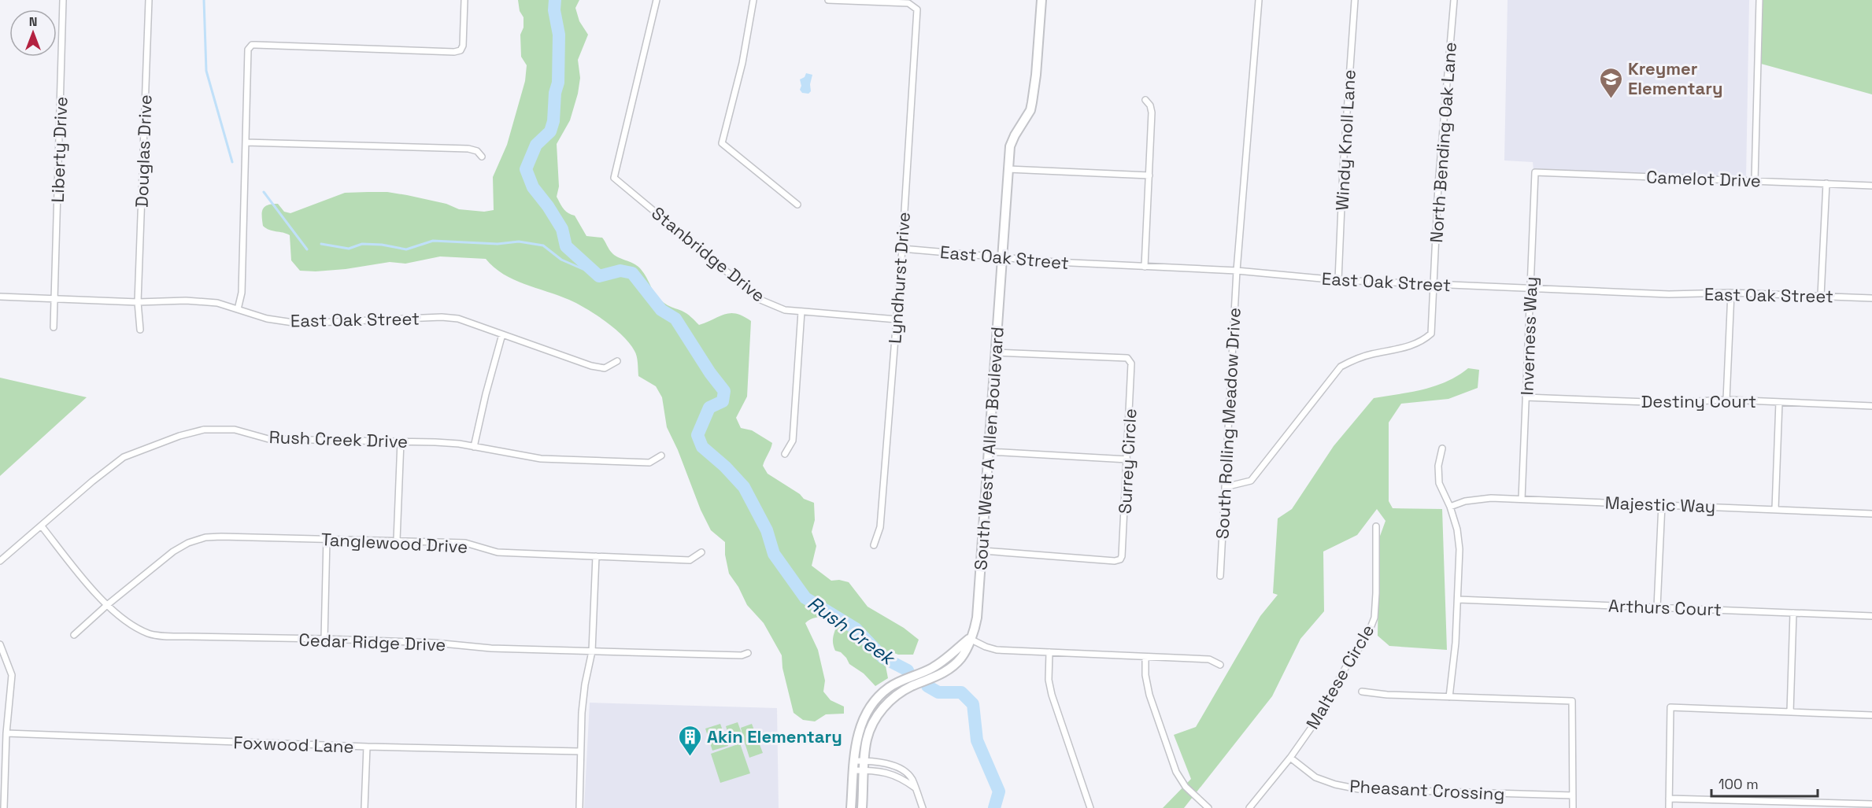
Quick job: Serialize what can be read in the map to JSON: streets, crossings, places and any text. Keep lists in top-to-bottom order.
{
  "streets": {
    "street": [
      "Windy Knoll Lane",
      "North Bending Oak Lane",
      "Liberty Drive",
      "Douglas Drive",
      "Camelot Drive",
      "Stanbridge Drive",
      "East Oak Street",
      "Lyndhurst Drive",
      "Inverness Way",
      "Destiny Court",
      "South Rolling Meadow Drive",
      "Rush Creek Drive",
      "South West A Allen Boulevard",
      "Surrey Circle",
      "Majestic Way",
      "Tanglewood Drive",
      "Arthurs Court",
      "Cedar Ridge Drive",
      "Maltese Circle",
      "Foxwood Lane",
      "Pheasant Crossing"
    ]
  },
  "crossings": [
    ["Windy Knoll Lane", "East Oak Street"],
    ["North Bending Oak Lane", "East Oak Street"],
    ["North Bending Oak Lane", "South Rolling Meadow Drive"],
    ["Liberty Drive", "East Oak Street"],
    ["Douglas Drive", "East Oak Street"],
    ["Camelot Drive", "Inverness Way"],
    ["Stanbridge Drive", "Lyndhurst Drive"],
    ["East Oak Street", "Lyndhurst Drive"],
    ["East Oak Street", "Inverness Way"],
    ["East Oak Street", "South Rolling Meadow Drive"],
    ["East Oak Street", "South West A Allen Boulevard"],
    ["Inverness Way", "Destiny Court"],
    ["Inverness Way", "Majestic Way"],
    ["Rush Creek Drive", "Cedar Ridge Drive"],
    ["South West A Allen Boulevard", "Surrey Circle"],
    ["Tanglewood Drive", "Cedar Ridge Drive"],
    ["Maltese Circle", "Pheasant Crossing"]
  ],
  "water": ["Rush Creek"],
  "places": {
    "school or university": ["Kreymer Elementary"],
    "building": ["Akin Elementary"]
  },
  "scale_bar": "100 m",
  "north": "top"
}
